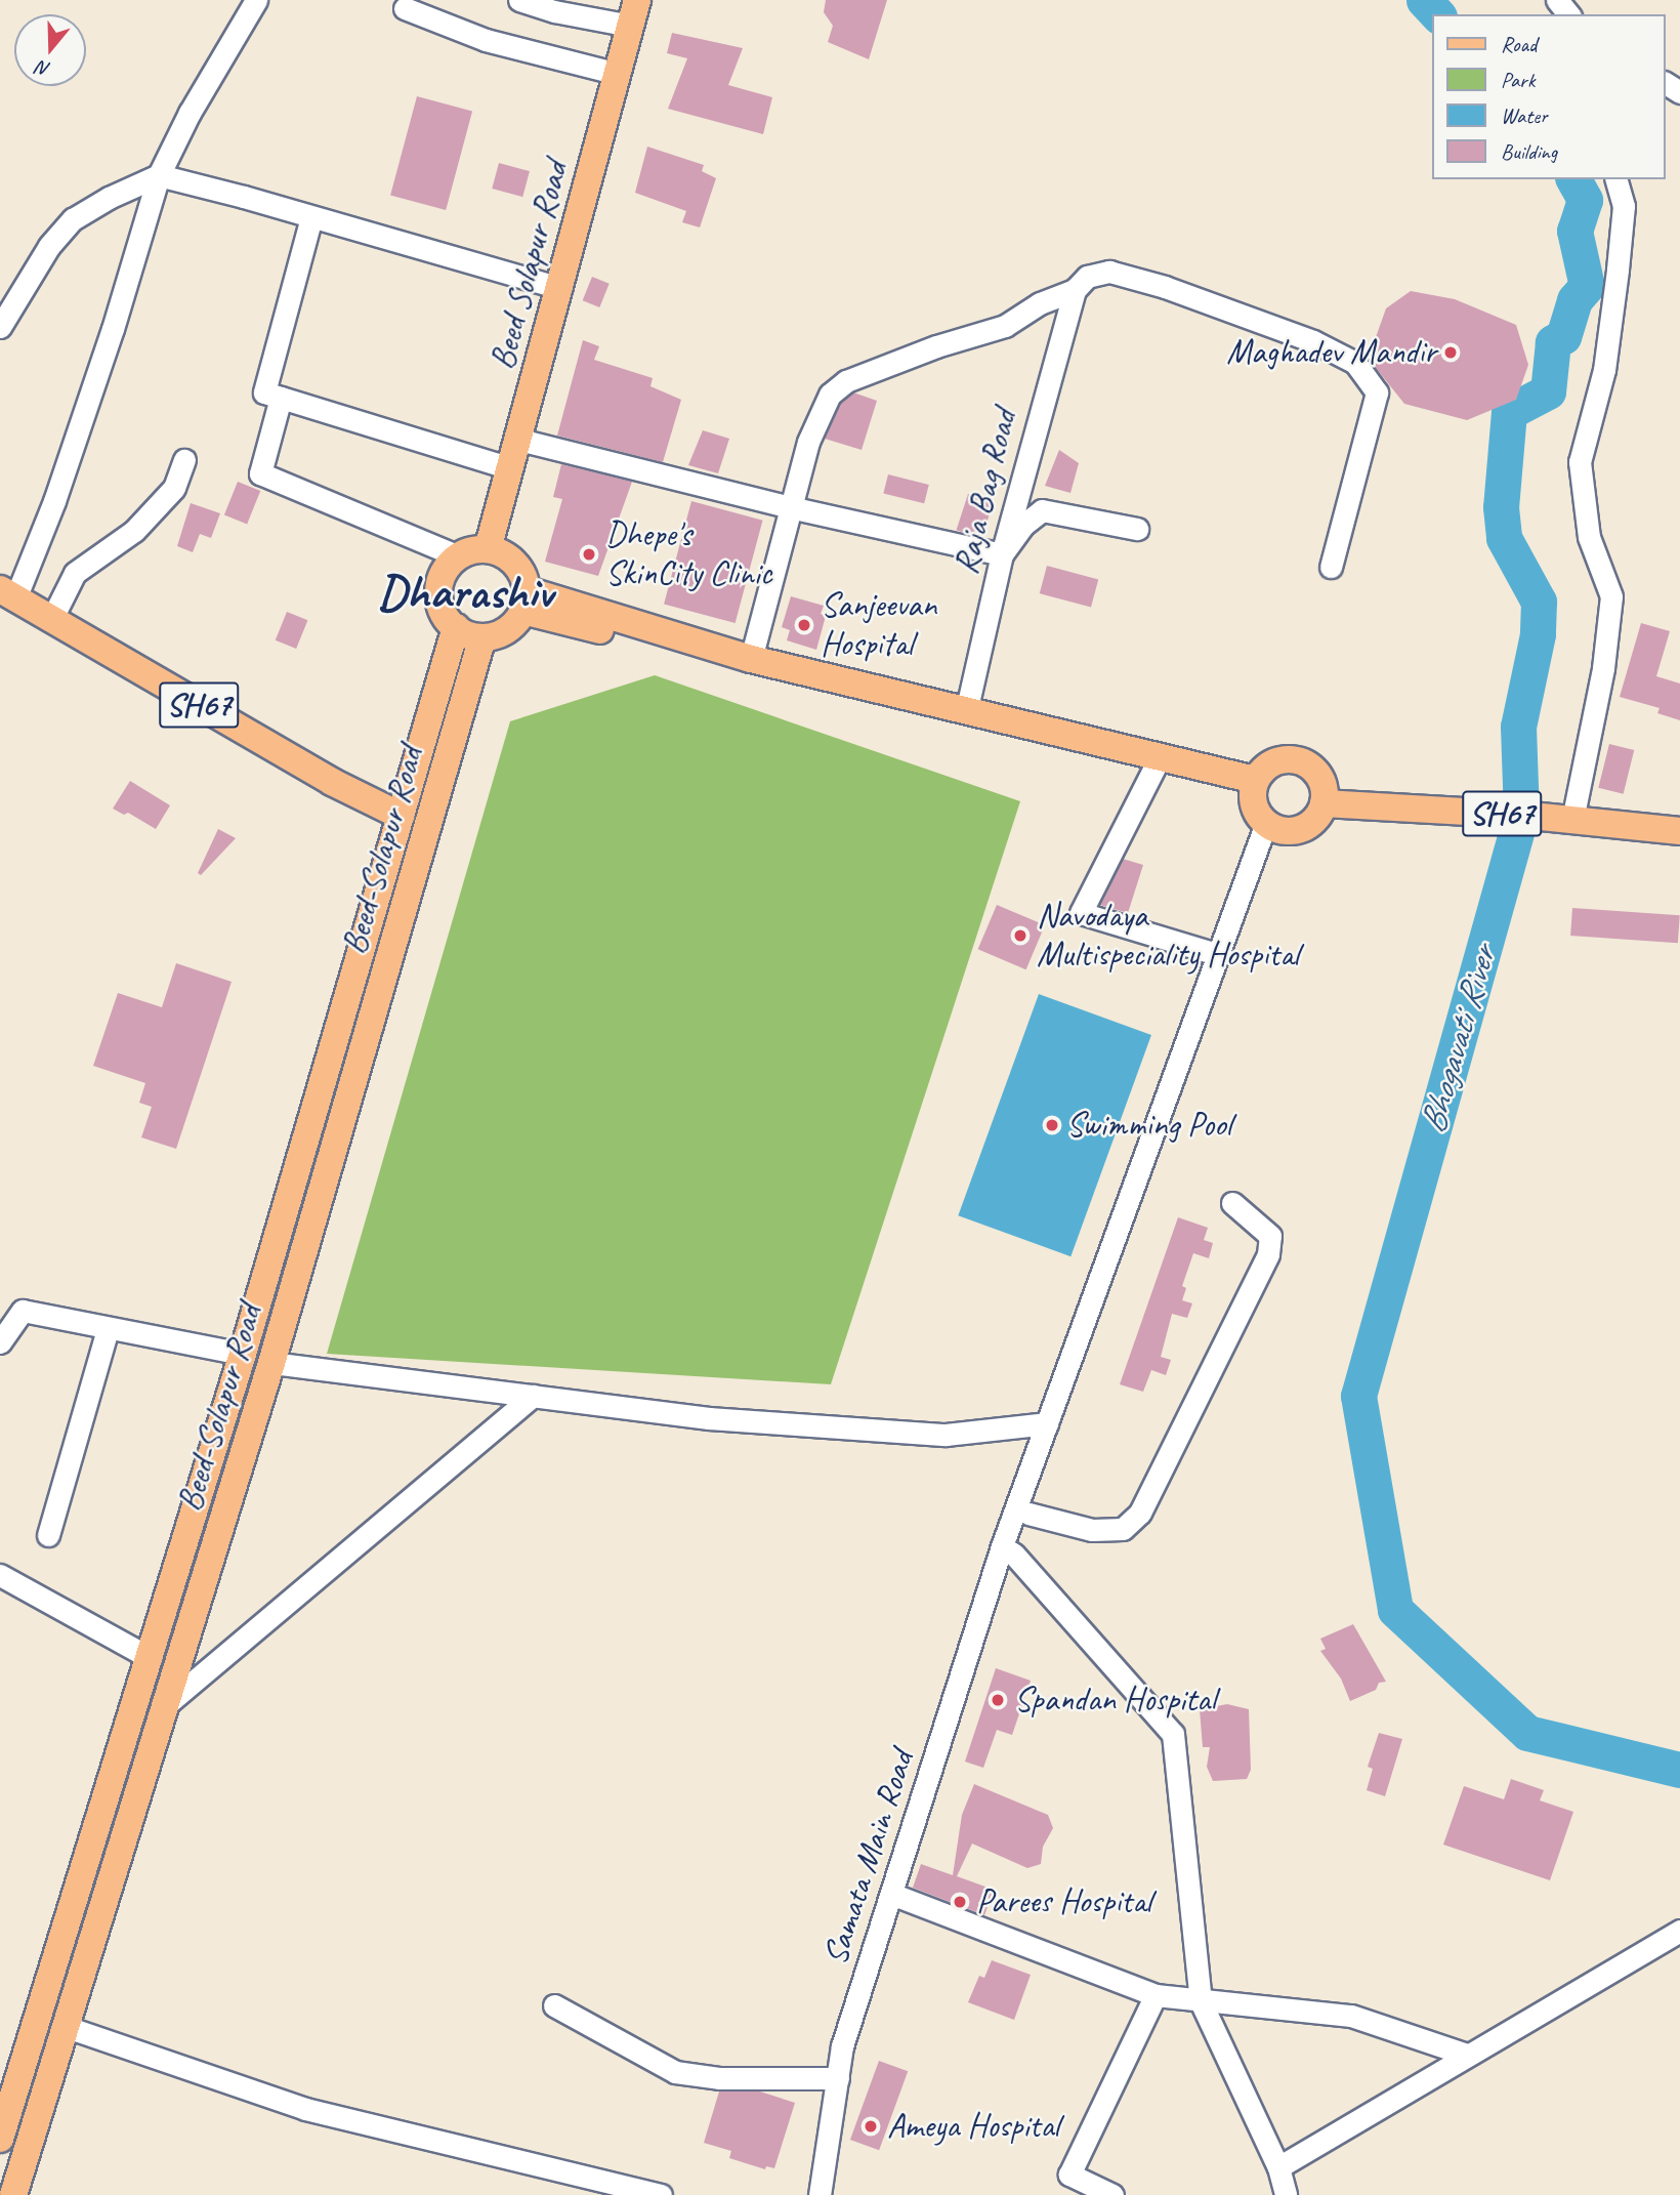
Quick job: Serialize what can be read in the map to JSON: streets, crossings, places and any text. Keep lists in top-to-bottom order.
{
  "streets": {
    "main road": ["Beed Solapur Road", "SH67", "Beed-Solapur Road"],
    "street": ["Raja Bag Road", "Samata Main Road"]
  },
  "crossings": [
    ["Beed Solapur Road", "Beed-Solapur Road"],
    ["SH67", "Beed-Solapur Road"]
  ],
  "districts": ["Dharashiv"],
  "water": ["Bhogavati River"],
  "places": [
    "Maghadev Mandir",
    "Dhepe's SkinCity Clinic",
    "Sanjeevan Hospital",
    "Navodaya Multispeciality Hospital",
    "Swimming Pool",
    "Spandan Hospital",
    "Parees Hospital",
    "Ameya Hospital"
  ],
  "legend": [
    "Road",
    "Park",
    "Water",
    "Building"
  ],
  "north": "bottom"
}
